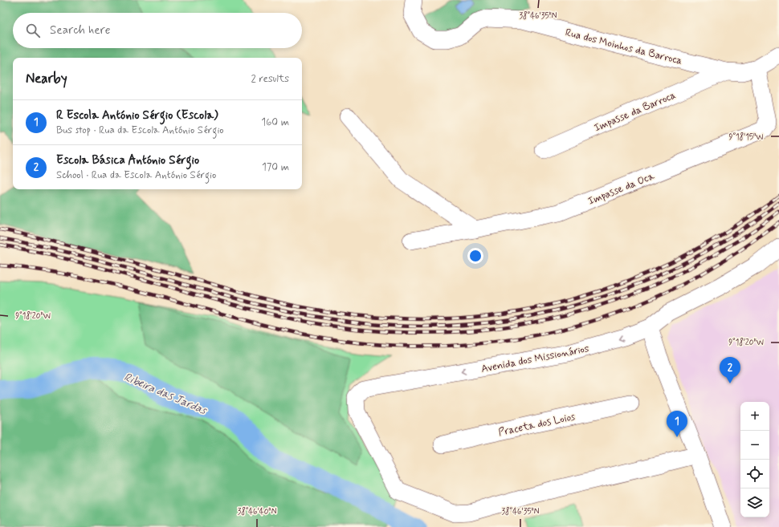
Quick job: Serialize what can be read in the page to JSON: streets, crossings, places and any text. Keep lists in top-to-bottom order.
{
  "streets": {
    "street": [
      "Rua dos Moinhos da Barroca",
      "Impasse da Barroca",
      "Impasse da Oca",
      "Avenida dos Missionários",
      "Praceta dos Loios"
    ]
  },
  "crossings": [
    ["Rua dos Moinhos da Barroca", "Impasse da Barroca"],
    ["Rua dos Moinhos da Barroca", "Impasse da Oca"]
  ],
  "water": ["Ribeira das Jardas"],
  "page": {
    "search": "Search here",
    "heading": ["Nearby", "2 results"],
    "list": [
      {
        "mark": "1",
        "name": "R Escola António Sérgio (Escola)",
        "note": "Bus stop · Rua da Escola António Sérgio",
        "value": "160 m"
      },
      {
        "mark": "2",
        "name": "Escola Básica António Sérgio",
        "note": "School · Rua da Escola António Sérgio",
        "value": "170 m"
      }
    ],
    "pins": ["2", "1"],
    "map_buttons": ["+", "−"]
  },
  "coordinates": [
    "38°46'35\"N",
    "9°18'15\"W",
    "9°18'20\"W",
    "38°46'40\"N"
  ]
}
